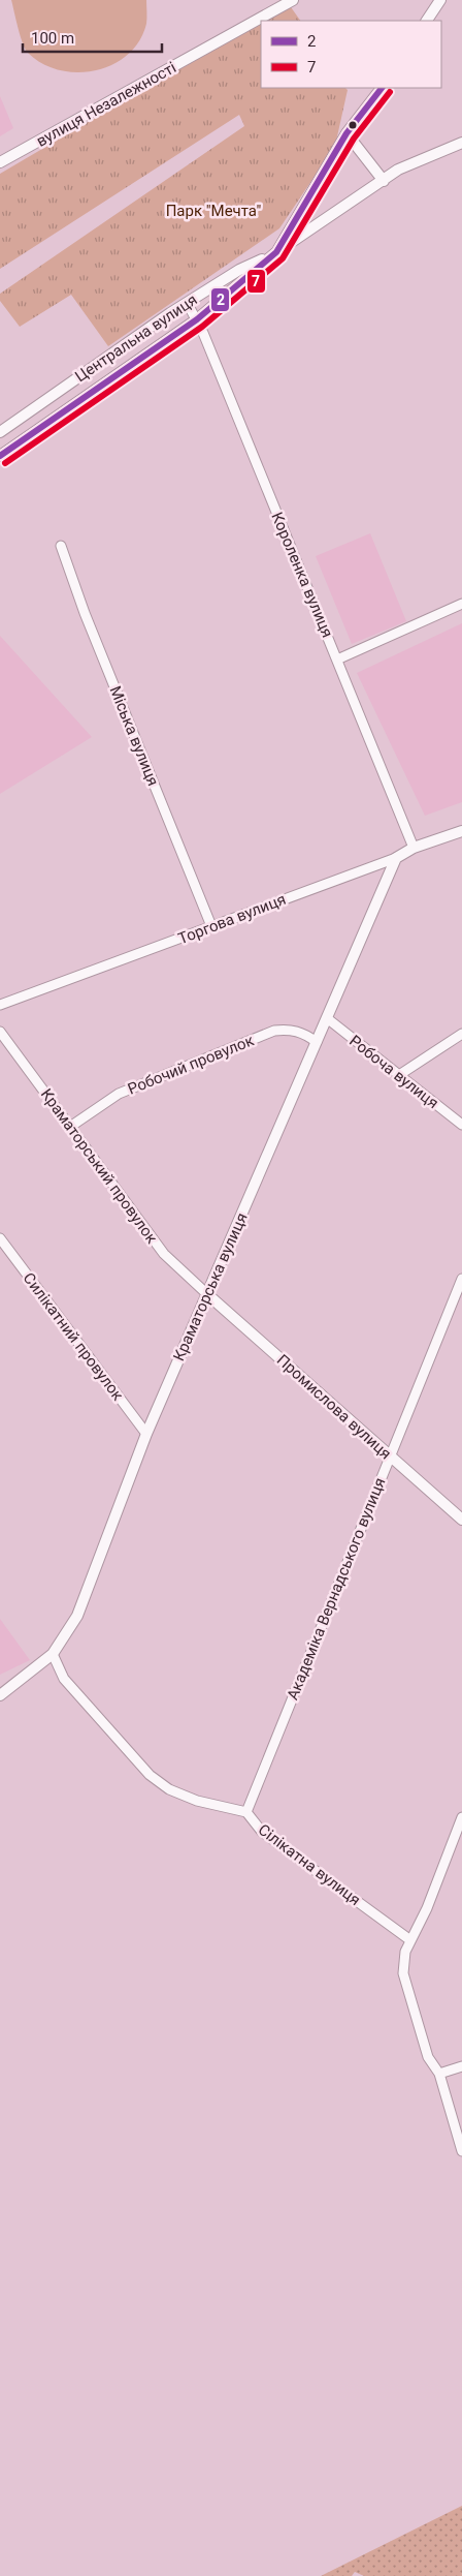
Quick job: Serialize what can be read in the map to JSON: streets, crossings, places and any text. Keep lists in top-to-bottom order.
{
  "streets": {
    "street": [
      "вулиця Незалежності",
      "Центральна вулиця",
      "Короленка вулиця",
      "Міська вулиця",
      "Торгова вулиця",
      "Робочий провулок",
      "Робоча вулиця",
      "Краматорський провулок",
      "Краматорська вулиця",
      "Силікатний провулок",
      "Промислова вулиця",
      "Академіка Вернадського вулиця",
      "Сілікатна вулиця"
    ]
  },
  "crossings": [
    ["Центральна вулиця", "Короленка вулиця"],
    ["Короленка вулиця", "Торгова вулиця"],
    ["Міська вулиця", "Торгова вулиця"],
    ["Торгова вулиця", "Краматорська вулиця"],
    ["Робочий провулок", "Краматорський провулок"],
    ["Робочий провулок", "Краматорська вулиця"],
    ["Робоча вулиця", "Краматорська вулиця"],
    ["Краматорський провулок", "Краматорська вулиця"],
    ["Краматорський провулок", "Промислова вулиця"],
    ["Краматорська вулиця", "Силікатний провулок"],
    ["Краматорська вулиця", "Промислова вулиця"],
    ["Краматорська вулиця", "Сілікатна вулиця"],
    ["Промислова вулиця", "Академіка Вернадського вулиця"],
    ["Академіка Вернадського вулиця", "Сілікатна вулиця"]
  ],
  "parks": ["Парк \"Мечта\""],
  "lines": ["transit line 2", "transit line 7"],
  "legend": ["2", "7"],
  "scale_bar": "100 m"
}
